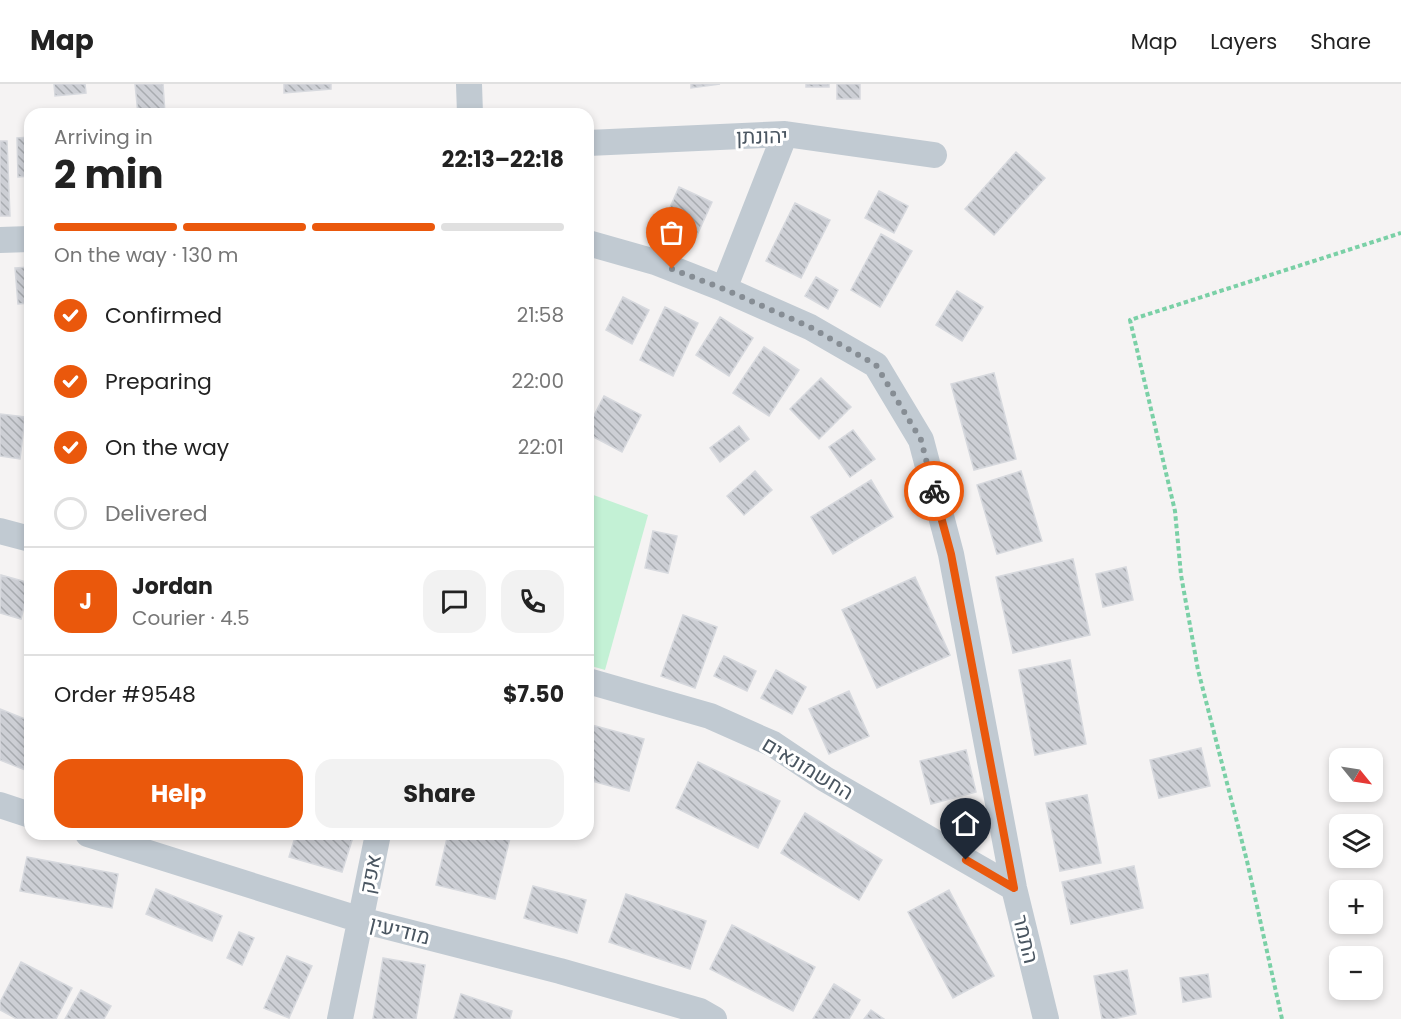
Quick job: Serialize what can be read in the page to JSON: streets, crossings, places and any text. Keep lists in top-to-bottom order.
{
  "streets": {
    "street": [
      "יהונתן",
      "החשמונאים",
      "אפק",
      "מודיעין",
      "התמר"
    ]
  },
  "crossings": [
    ["החשמונאים", "התמר"],
    ["אפק", "מודיעין"]
  ],
  "north": "bottom right",
  "page": {
    "header": "Map",
    "nav": ["Map", "Layers", "Share"],
    "heading": ["2 min", "Arriving in", "22:13–22:18"],
    "panel": [
      "Jordan",
      "Courier · 4.5",
      "Order #9548",
      "$7.50"
    ],
    "bar": "On the way · 130 m",
    "list": [
      ["Confirmed", "21:58"],
      ["Preparing", "22:00"],
      ["On the way", "22:01"],
      "Delivered"
    ],
    "round": "J",
    "buttons": ["Help", "Share"],
    "map_buttons": ["+", "−"]
  }
}
